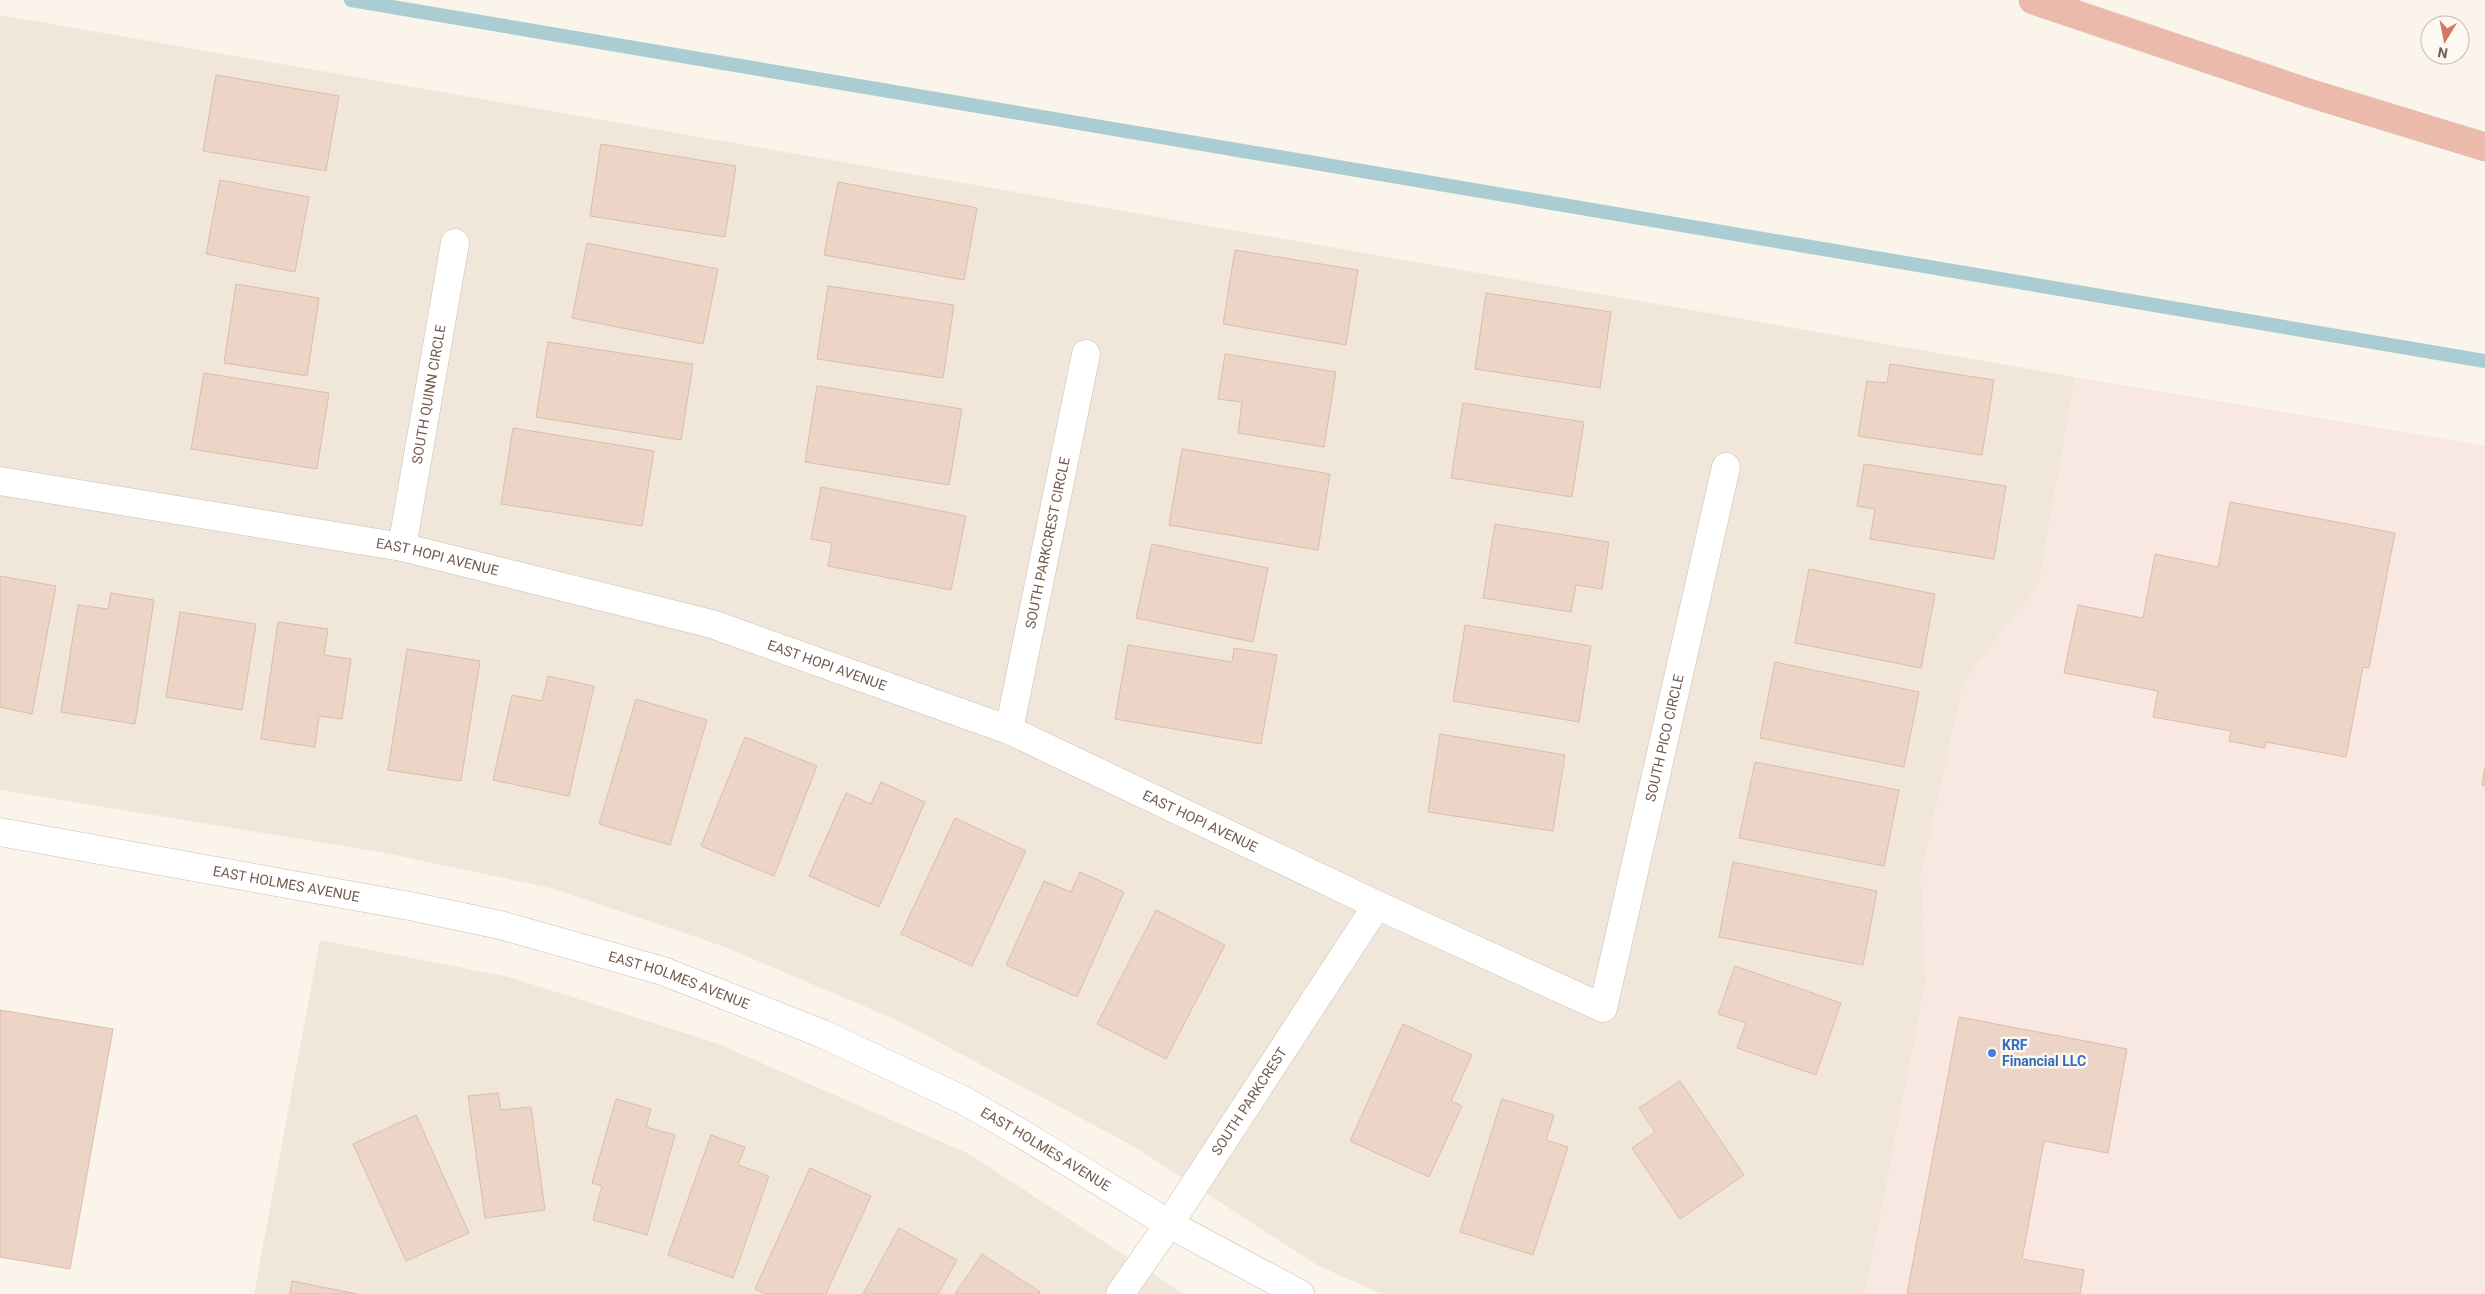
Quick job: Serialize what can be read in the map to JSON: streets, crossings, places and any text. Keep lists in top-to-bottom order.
{
  "streets": {
    "street": [
      "SOUTH QUINN CIRCLE",
      "SOUTH PARKCREST CIRCLE",
      "EAST HOPI AVENUE",
      "SOUTH PICO CIRCLE",
      "EAST HOLMES AVENUE",
      "SOUTH PARKCREST"
    ]
  },
  "crossings": [
    ["SOUTH QUINN CIRCLE", "EAST HOPI AVENUE"],
    ["SOUTH PARKCREST CIRCLE", "EAST HOPI AVENUE"],
    ["EAST HOPI AVENUE", "SOUTH PICO CIRCLE"],
    ["EAST HOPI AVENUE", "SOUTH PARKCREST"],
    ["EAST HOLMES AVENUE", "SOUTH PARKCREST"]
  ],
  "places": ["KRF Financial LLC"],
  "north": "bottom"
}
